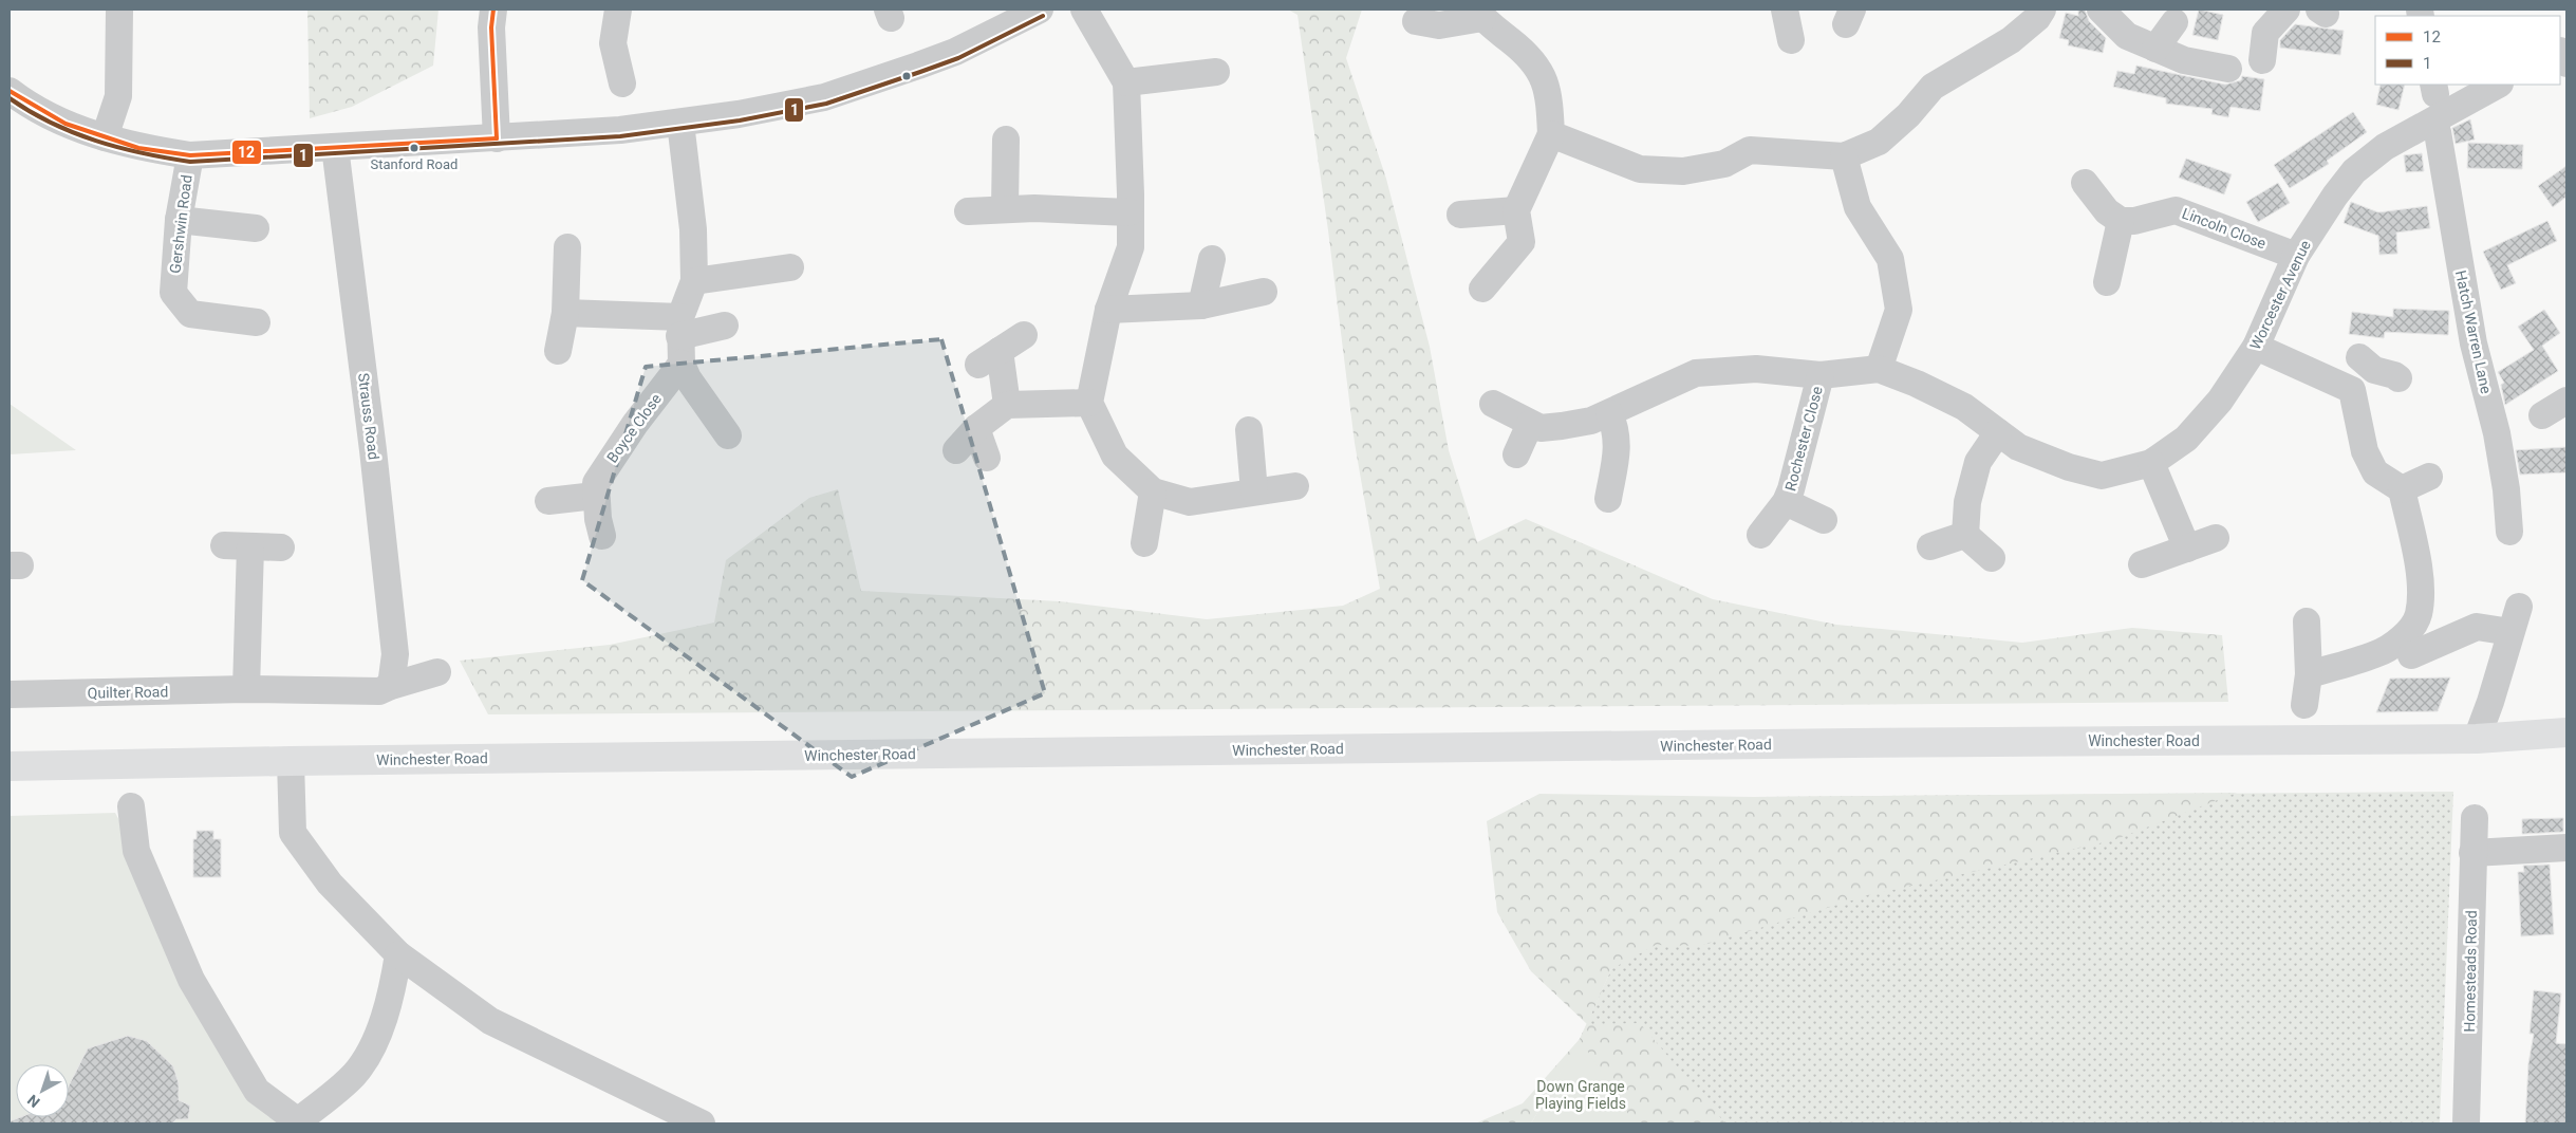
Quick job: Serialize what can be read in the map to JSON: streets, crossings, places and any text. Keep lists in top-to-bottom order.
{
  "streets": {
    "main road": ["Winchester Road"],
    "street": [
      "Gershwin Road",
      "Lincoln Close",
      "Worcester Avenue",
      "Hatch Warren Lane",
      "Strauss Road",
      "Boyce Close",
      "Rochester Close",
      "Quilter Road",
      "Homesteads Road"
    ]
  },
  "crossings": [
    ["Gershwin Road", "Strauss Road"],
    ["Lincoln Close", "Worcester Avenue"],
    ["Worcester Avenue", "Rochester Close"],
    ["Strauss Road", "Quilter Road"]
  ],
  "parks": ["Down Grange Playing Fields"],
  "places": ["Stanford Road"],
  "lines": ["transit line 12", "transit line 1"],
  "legend": ["12", "1"],
  "north": "bottom left"
}
